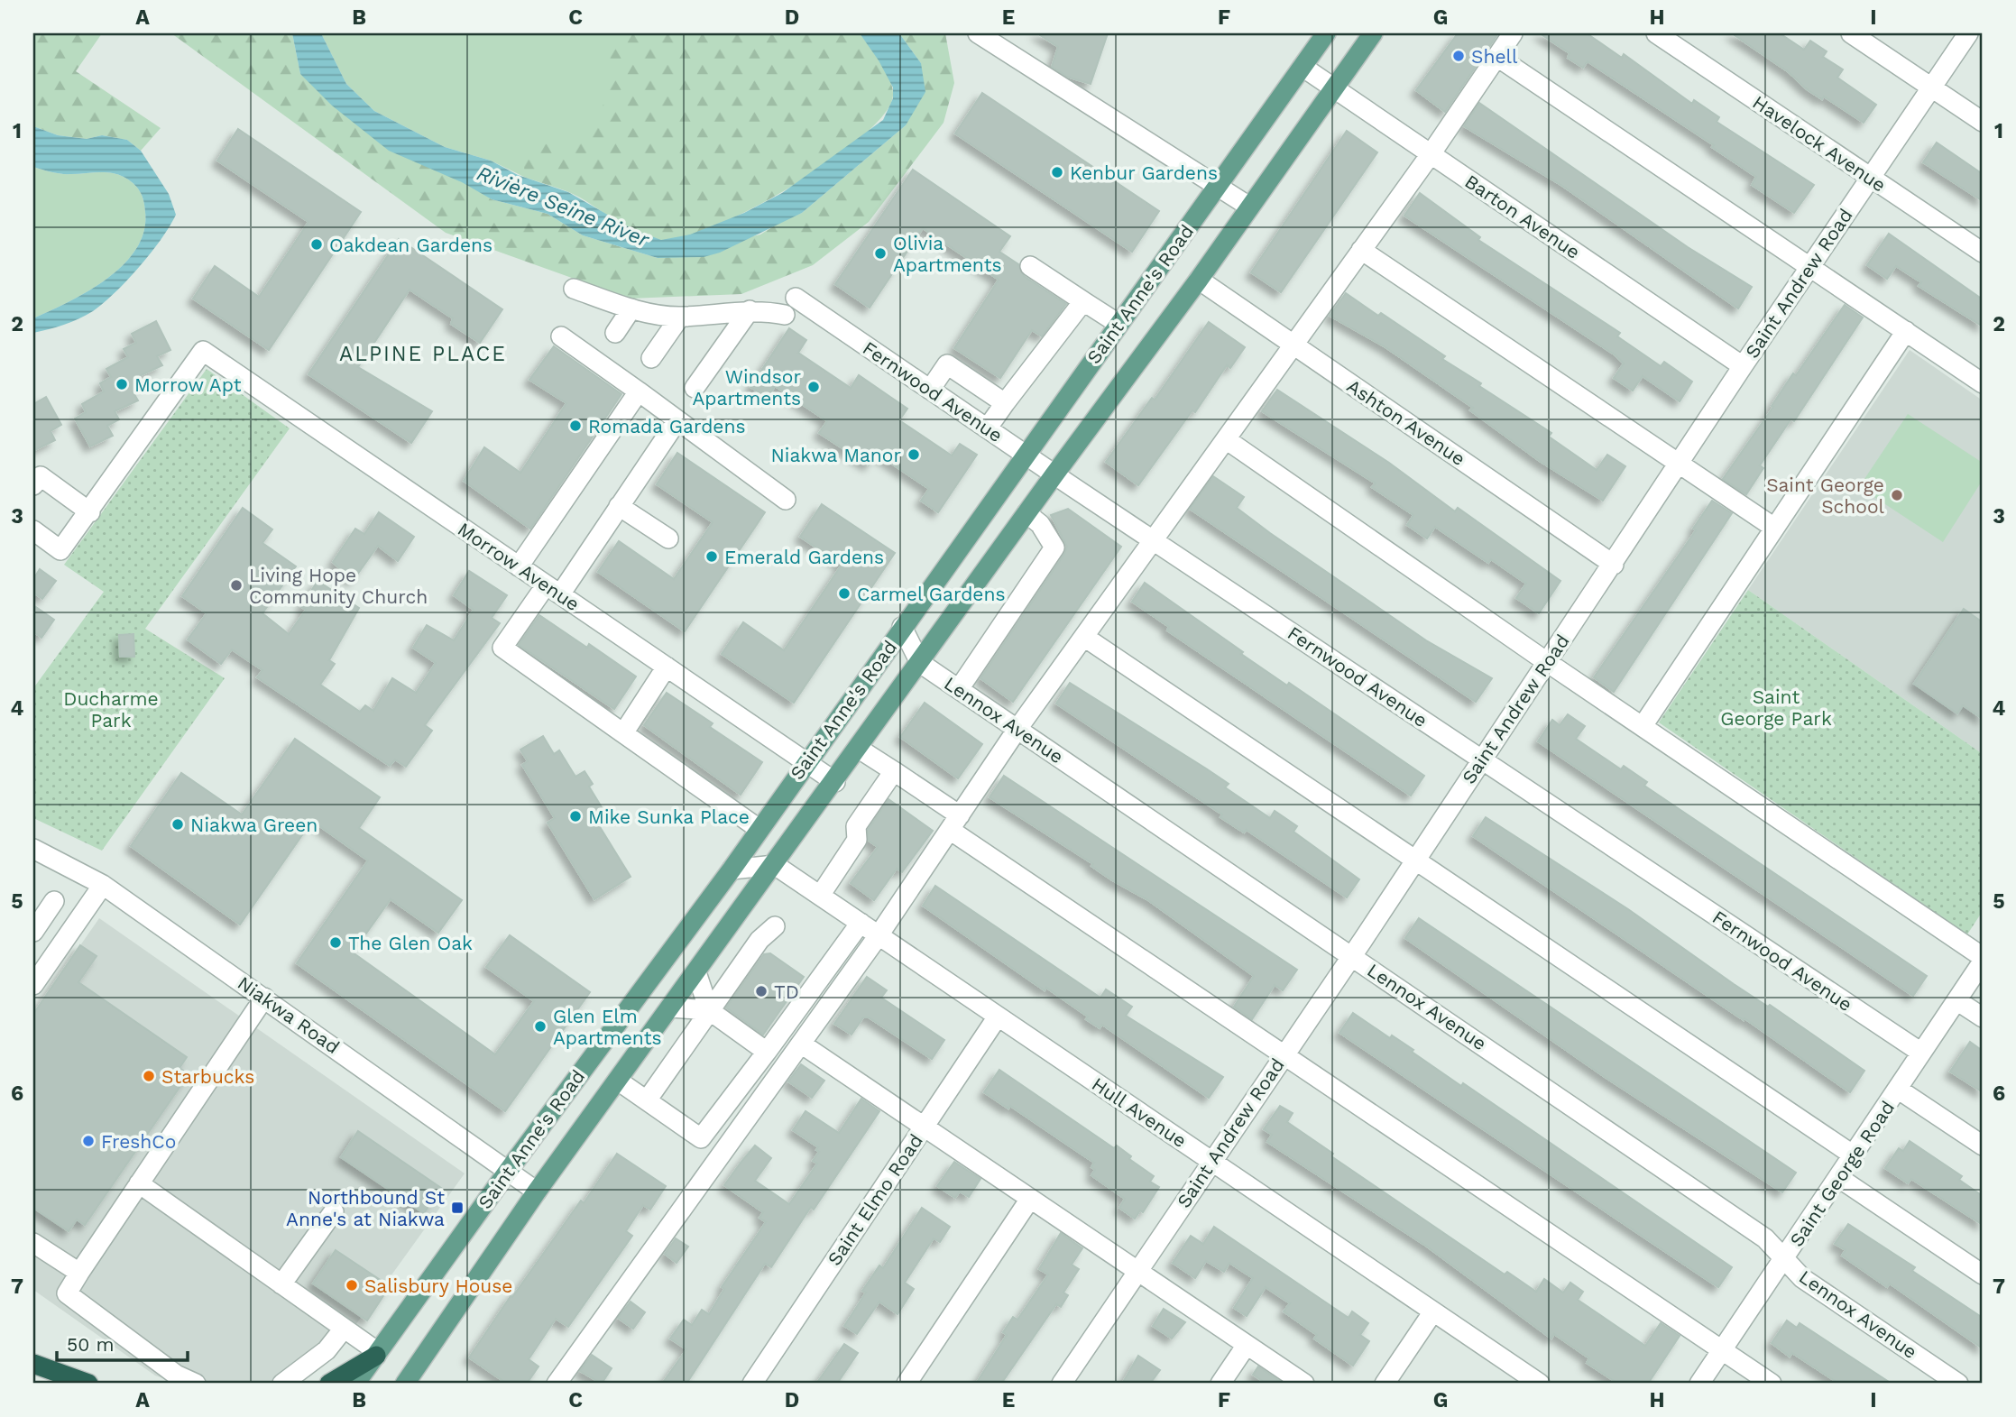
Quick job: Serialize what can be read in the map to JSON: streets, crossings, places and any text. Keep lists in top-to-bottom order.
{
  "streets": {
    "main road": ["Saint Anne's Road"],
    "street": [
      "Havelock Avenue",
      "Barton Avenue",
      "Saint Andrew Road",
      "Fernwood Avenue",
      "Ashton Avenue",
      "Morrow Avenue",
      "Lennox Avenue",
      "Niakwa Road",
      "Hull Avenue",
      "Saint George Road",
      "Saint Elmo Road"
    ]
  },
  "crossings": [
    ["Havelock Avenue", "Saint Andrew Road"],
    ["Barton Avenue", "Saint Andrew Road"],
    ["Barton Avenue", "Saint Anne's Road"],
    ["Saint Andrew Road", "Fernwood Avenue"],
    ["Saint Andrew Road", "Ashton Avenue"],
    ["Saint Andrew Road", "Lennox Avenue"],
    ["Saint Andrew Road", "Hull Avenue"],
    ["Saint Anne's Road", "Fernwood Avenue"],
    ["Saint Anne's Road", "Ashton Avenue"],
    ["Saint Anne's Road", "Morrow Avenue"],
    ["Saint Anne's Road", "Lennox Avenue"],
    ["Saint Anne's Road", "Niakwa Road"],
    ["Saint Anne's Road", "Hull Avenue"],
    ["Fernwood Avenue", "Saint George Road"],
    ["Lennox Avenue", "Saint George Road"],
    ["Hull Avenue", "Saint Elmo Road"]
  ],
  "districts": ["ALPINE PLACE"],
  "water": ["Rivière Seine River"],
  "parks": ["Saint George Park", "Ducharme Park"],
  "places": {
    "other": [
      "Shell",
      "Kenbur Gardens",
      "Oakdean Gardens",
      "Olivia Apartments",
      "Morrow Apt",
      "Windsor Apartments",
      "Romada Gardens",
      "Niakwa Manor",
      "Saint George School",
      "Emerald Gardens",
      "Living Hope Community Church",
      "Carmel Gardens",
      "Mike Sunka Place",
      "Niakwa Green",
      "The Glen Oak",
      "TD",
      "Glen Elm Apartments",
      "Starbucks",
      "FreshCo",
      "Salisbury House"
    ],
    "transit": ["Northbound St Anne's at Niakwa"]
  },
  "scale_bar": "50 m",
  "grid": {
    "columns": [
      "A",
      "B",
      "C",
      "D",
      "E",
      "F",
      "G",
      "H",
      "I"
    ],
    "rows": [
      "1",
      "2",
      "3",
      "4",
      "5",
      "6",
      "7"
    ]
  }
}
